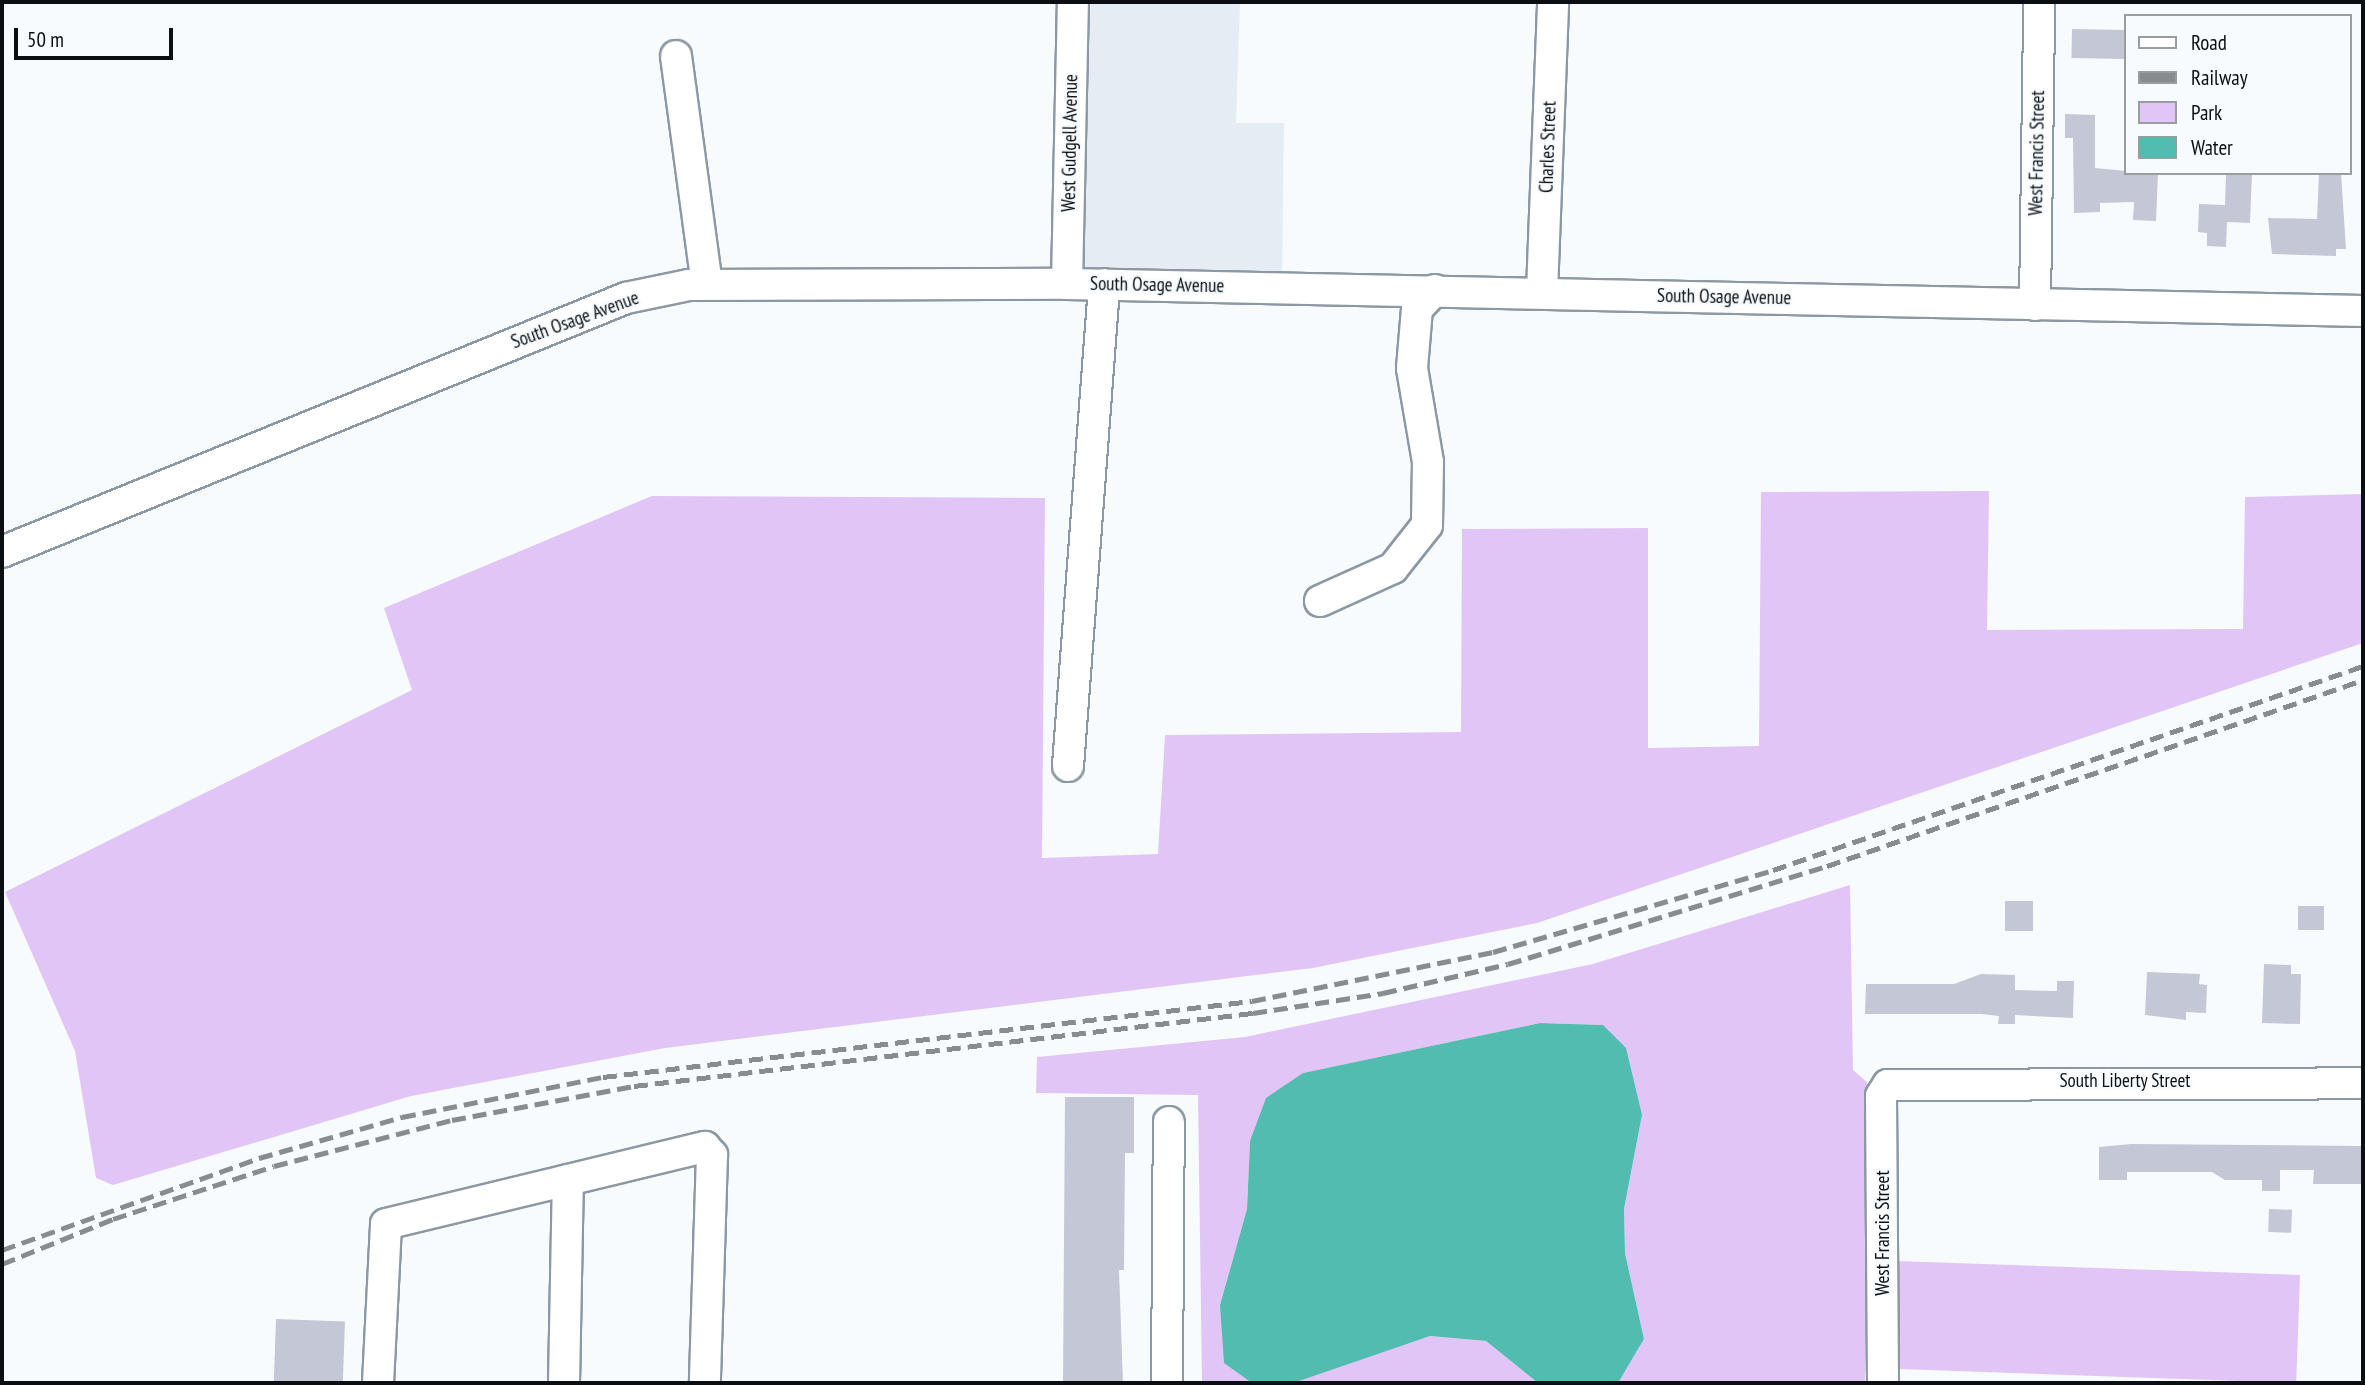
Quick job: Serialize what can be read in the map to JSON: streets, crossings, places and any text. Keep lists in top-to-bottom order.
{
  "streets": {
    "street": [
      "West Gudgell Avenue",
      "Charles Street",
      "West Francis Street",
      "South Osage Avenue",
      "South Liberty Street"
    ]
  },
  "crossings": [
    ["West Gudgell Avenue", "South Osage Avenue"],
    ["Charles Street", "South Osage Avenue"],
    ["West Francis Street", "South Osage Avenue"],
    ["West Francis Street", "South Liberty Street"]
  ],
  "legend": [
    "Road",
    "Railway",
    "Park",
    "Water"
  ],
  "scale_bar": "50 m"
}
